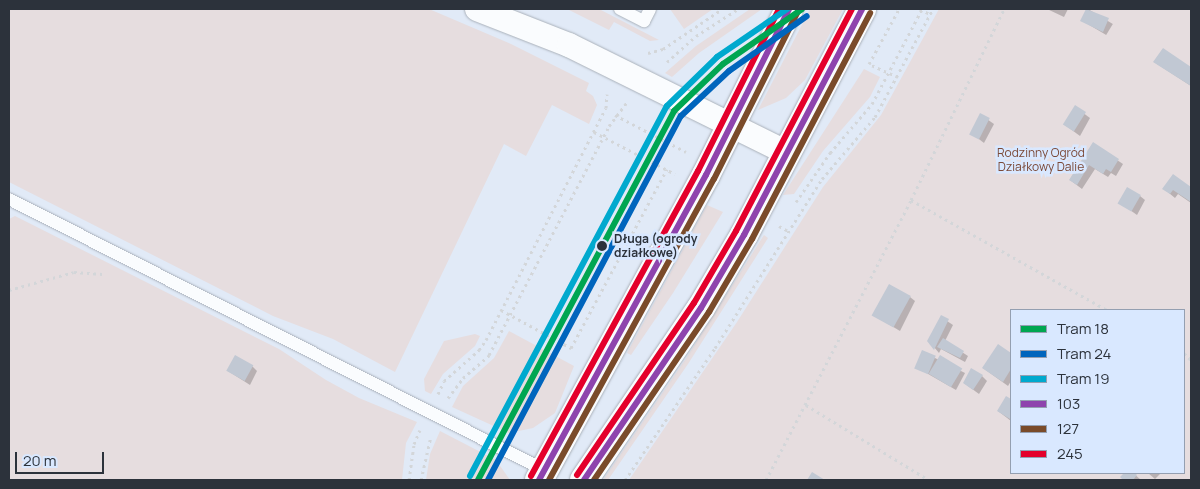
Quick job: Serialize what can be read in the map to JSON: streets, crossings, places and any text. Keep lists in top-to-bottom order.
{
  "parks": ["Rodzinny Ogród Działkowy Dalie"],
  "places": ["Długa (ogrody działkowe)"],
  "lines": [
    "tram line 18",
    "tram line 19",
    "transit line 103",
    "transit line 245",
    "transit line 127",
    "tram line 24"
  ],
  "legend": [
    "Tram 18",
    "Tram 24",
    "Tram 19",
    "103",
    "127",
    "245"
  ],
  "scale_bar": "20 m"
}
